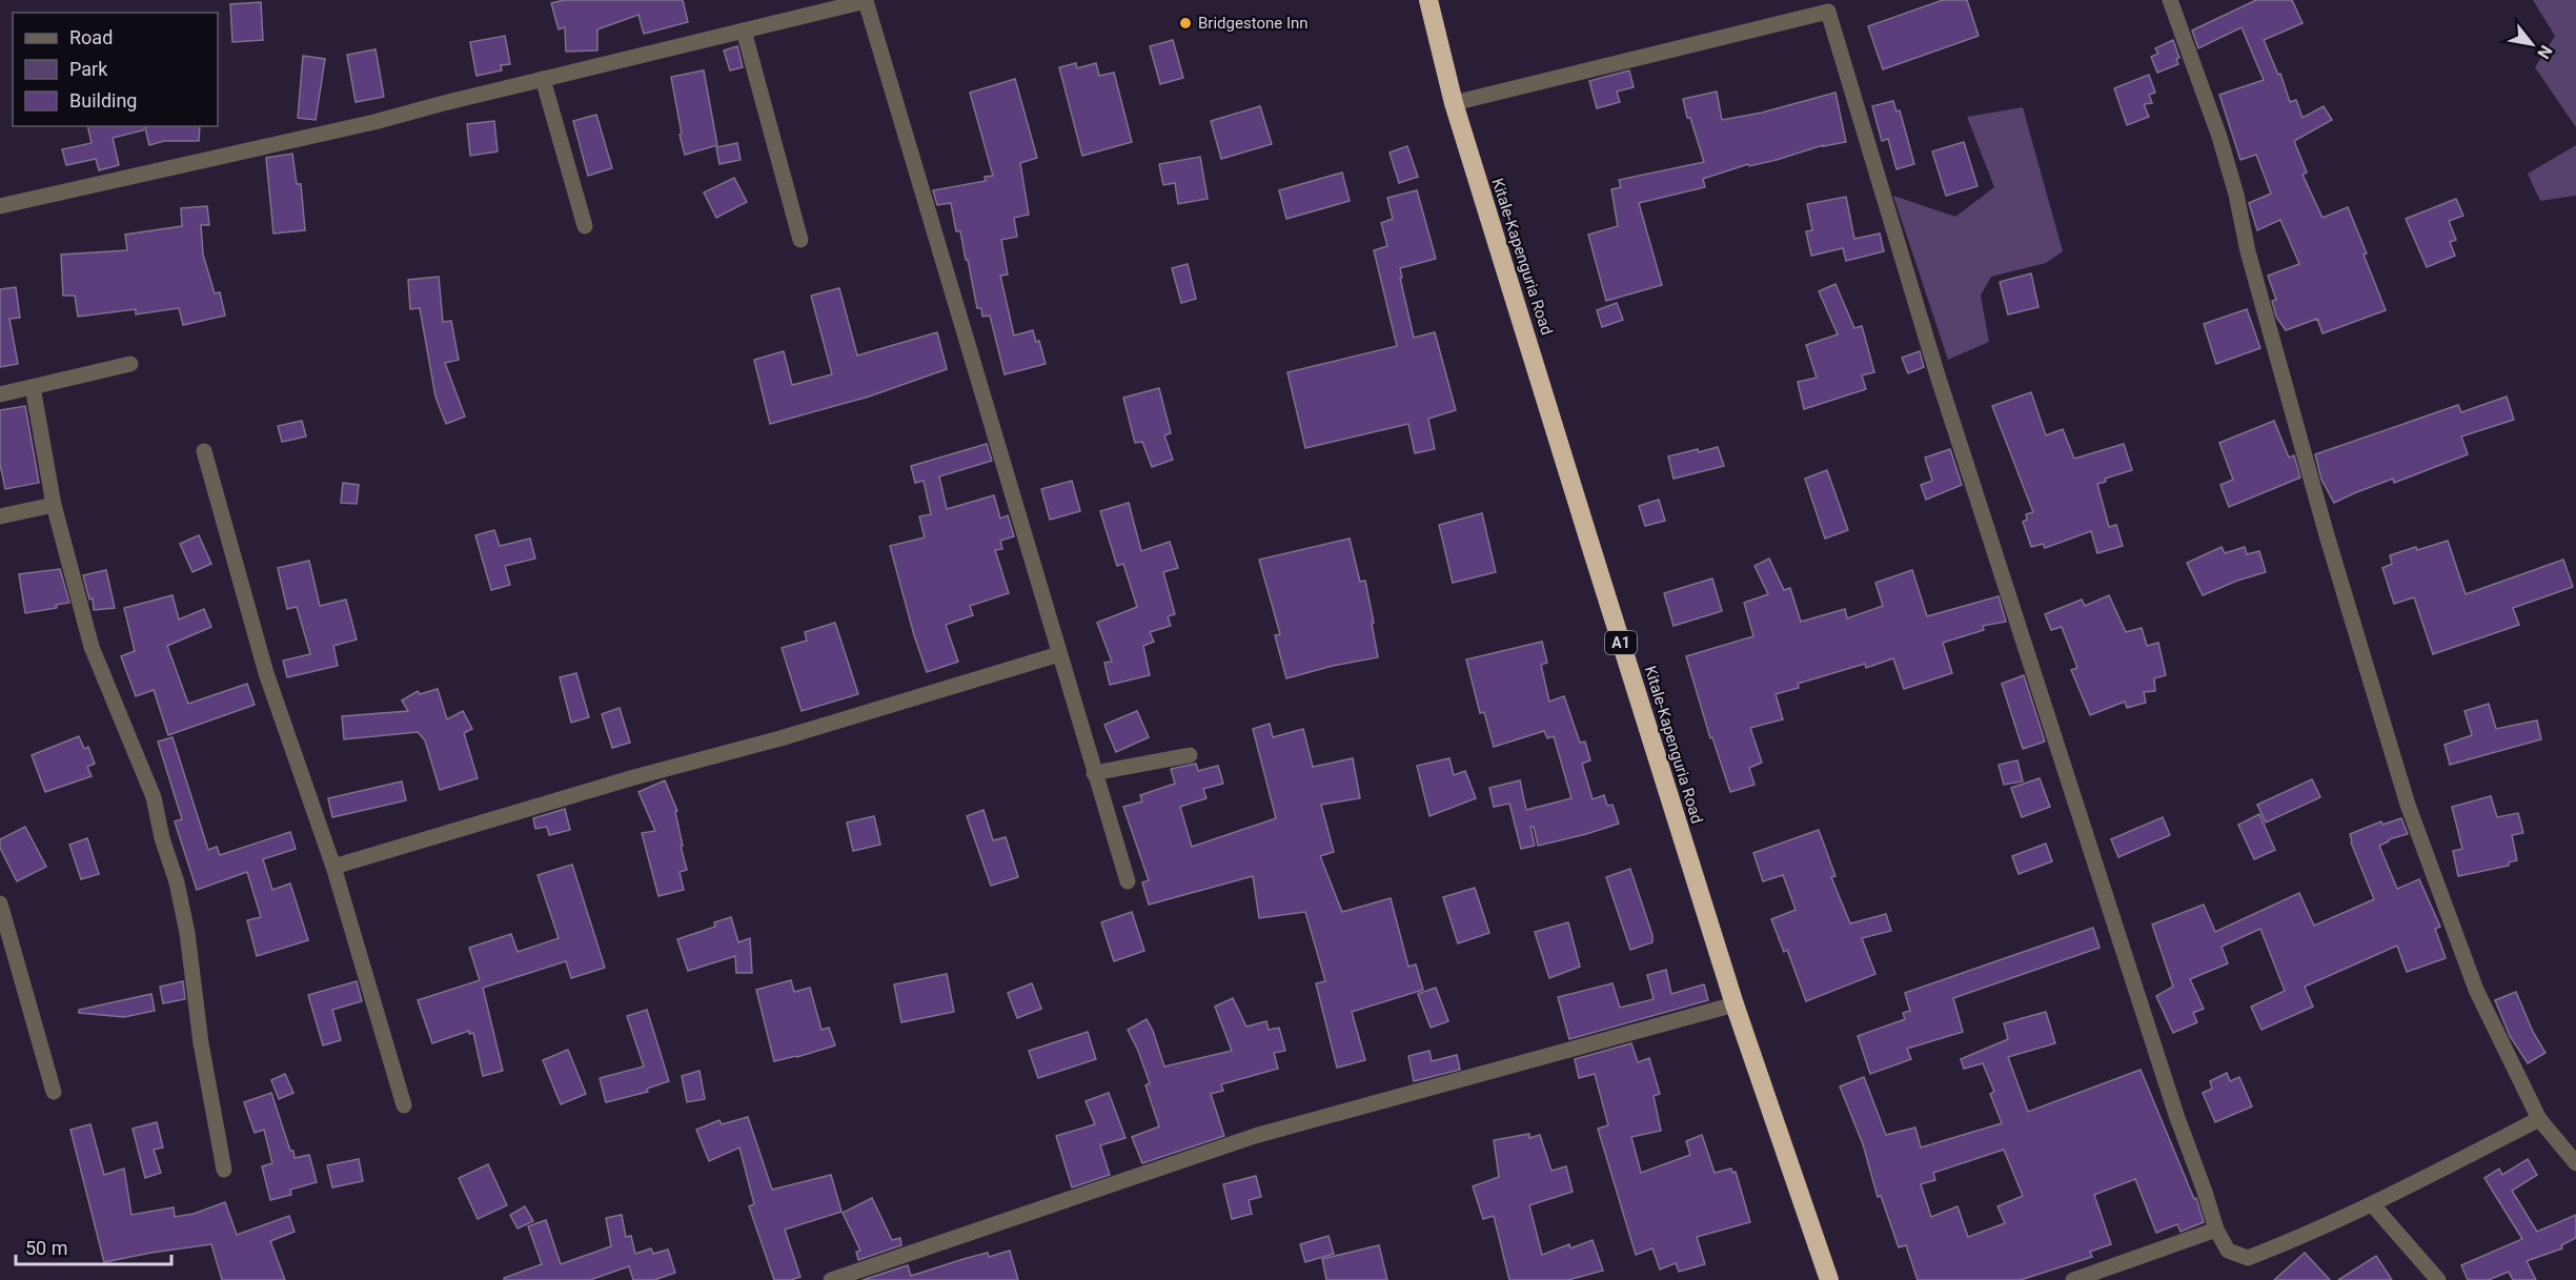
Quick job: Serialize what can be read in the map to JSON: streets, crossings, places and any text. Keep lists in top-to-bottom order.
{
  "streets": {
    "highway": ["Kitale-Kapenguria Road", "A1"]
  },
  "places": ["Bridgestone Inn"],
  "legend": ["Road", "Park", "Building"],
  "scale_bar": "50 m",
  "north": "bottom right"
}
